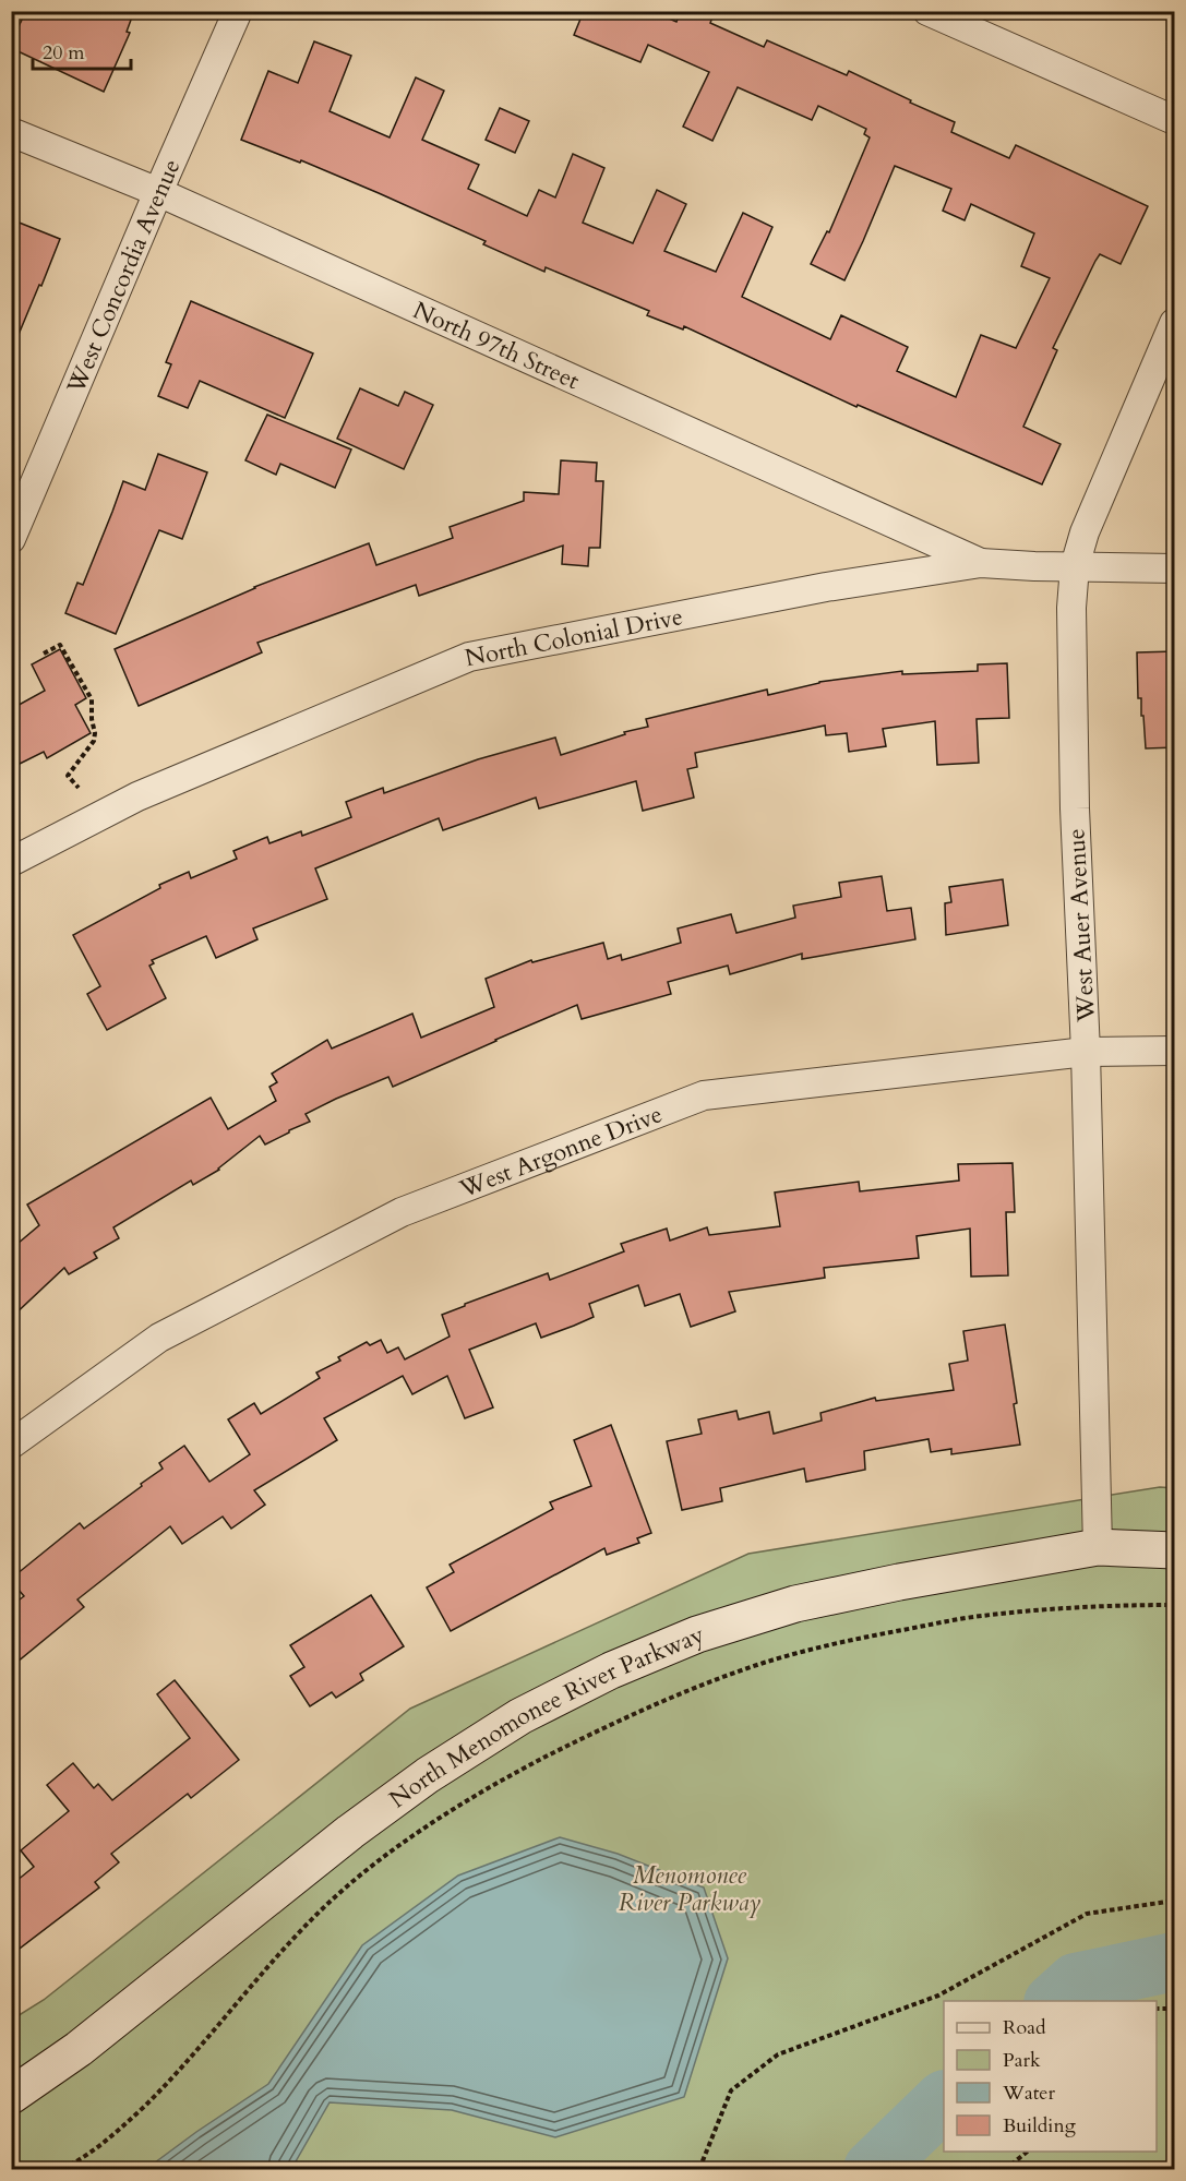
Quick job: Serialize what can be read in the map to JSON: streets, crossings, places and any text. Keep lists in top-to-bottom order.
{
  "streets": {
    "street": [
      "West Concordia Avenue",
      "North 97th Street",
      "North Colonial Drive",
      "West Auer Avenue",
      "West Argonne Drive",
      "North Menomonee River Parkway"
    ]
  },
  "crossings": [
    ["West Concordia Avenue", "North 97th Street"],
    ["North 97th Street", "North Colonial Drive"],
    ["North Colonial Drive", "West Auer Avenue"],
    ["West Auer Avenue", "West Argonne Drive"],
    ["West Auer Avenue", "North Menomonee River Parkway"]
  ],
  "parks": ["Menomonee River Parkway"],
  "legend": [
    "Road",
    "Park",
    "Water",
    "Building"
  ],
  "scale_bar": "20 m"
}
